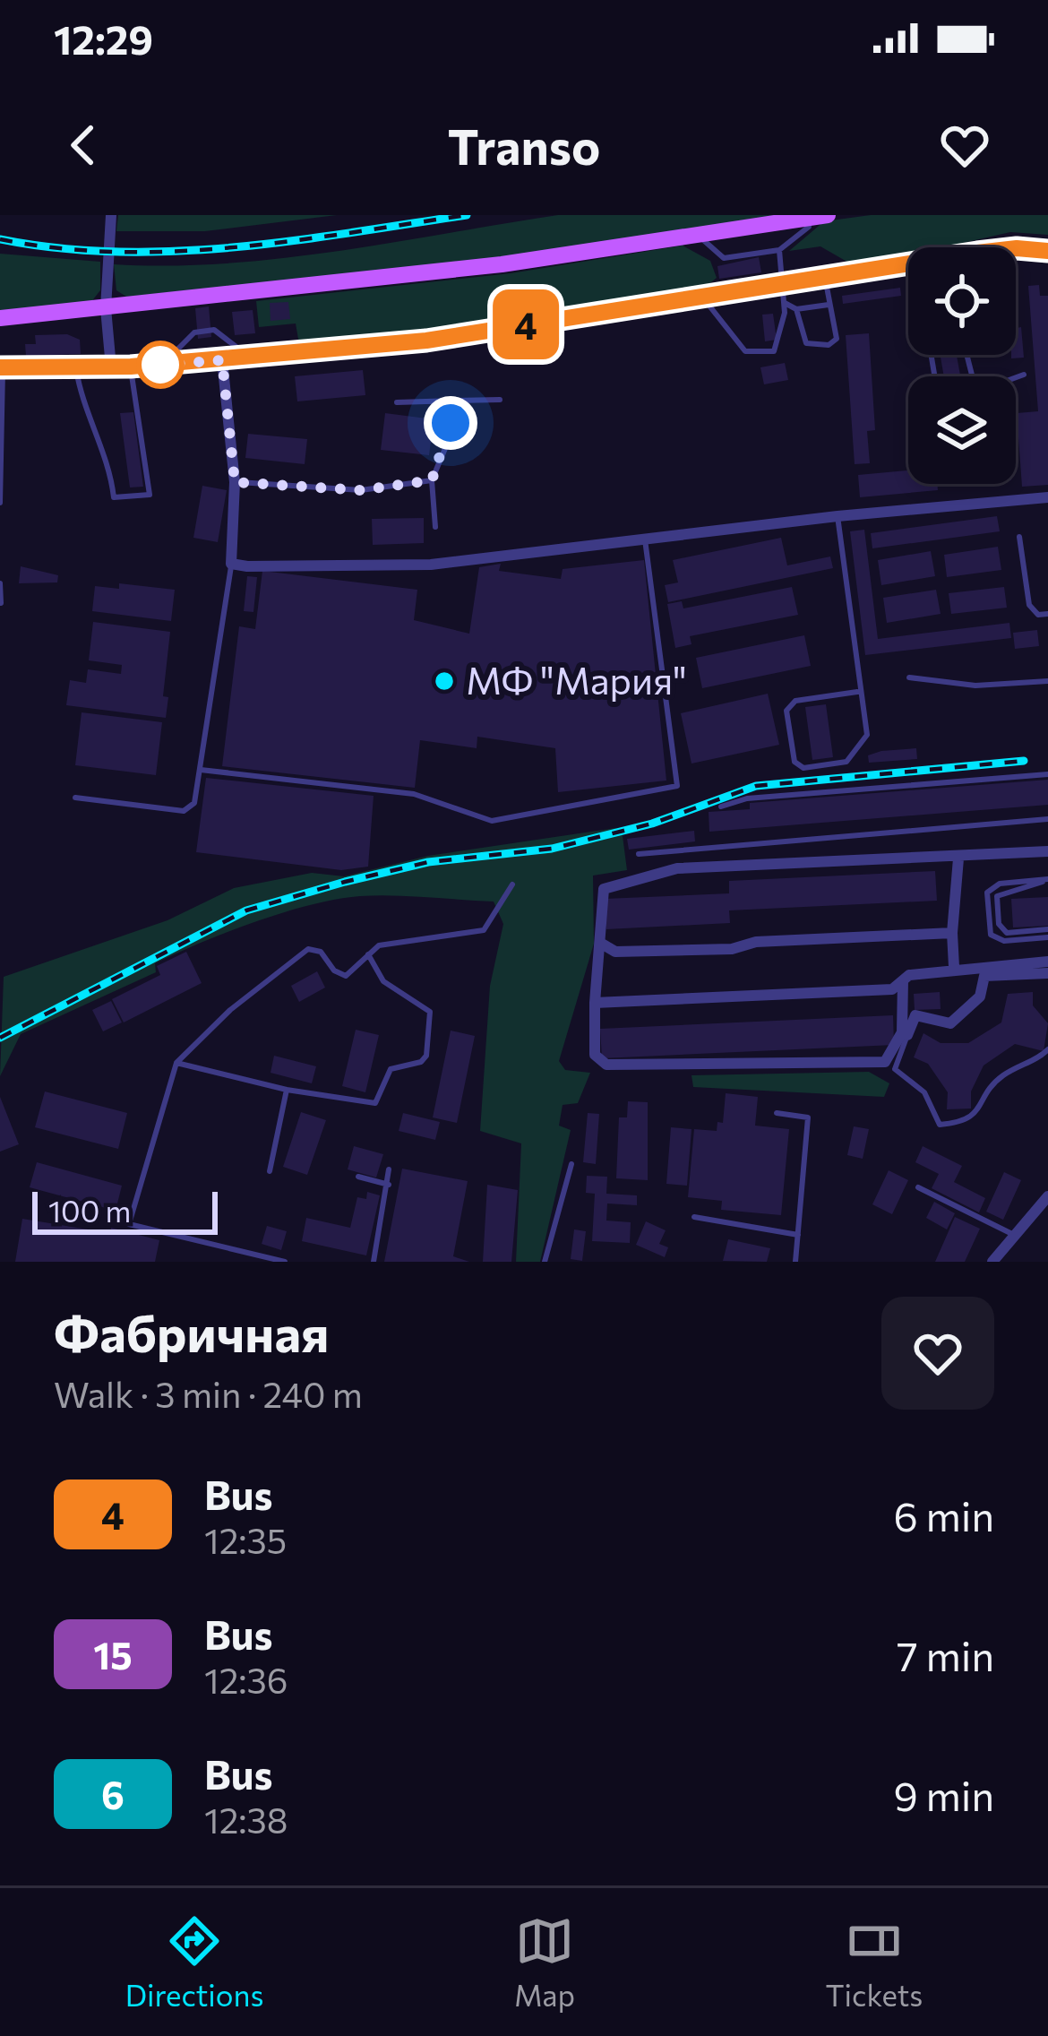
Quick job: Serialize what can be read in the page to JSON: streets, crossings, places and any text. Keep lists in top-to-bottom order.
{
  "places": ["МФ \"Мария\""],
  "lines": ["bus line 4"],
  "scale_bar": "100 m",
  "page": {
    "status": "12:29",
    "header": "Transo",
    "on_map": "4",
    "scale": "100 m",
    "heading": ["Фабричная", "Walk · 3 min · 240 m"],
    "list": [
      {
        "mark": "4",
        "name": "Bus",
        "note": "12:35",
        "value": "6 min"
      },
      {
        "mark": "15",
        "name": "Bus",
        "note": "12:36",
        "value": "7 min"
      },
      {
        "mark": "6",
        "name": "Bus",
        "note": "12:38",
        "value": "9 min"
      }
    ],
    "tabs": ["Directions", "Map", "Tickets"]
  }
}
